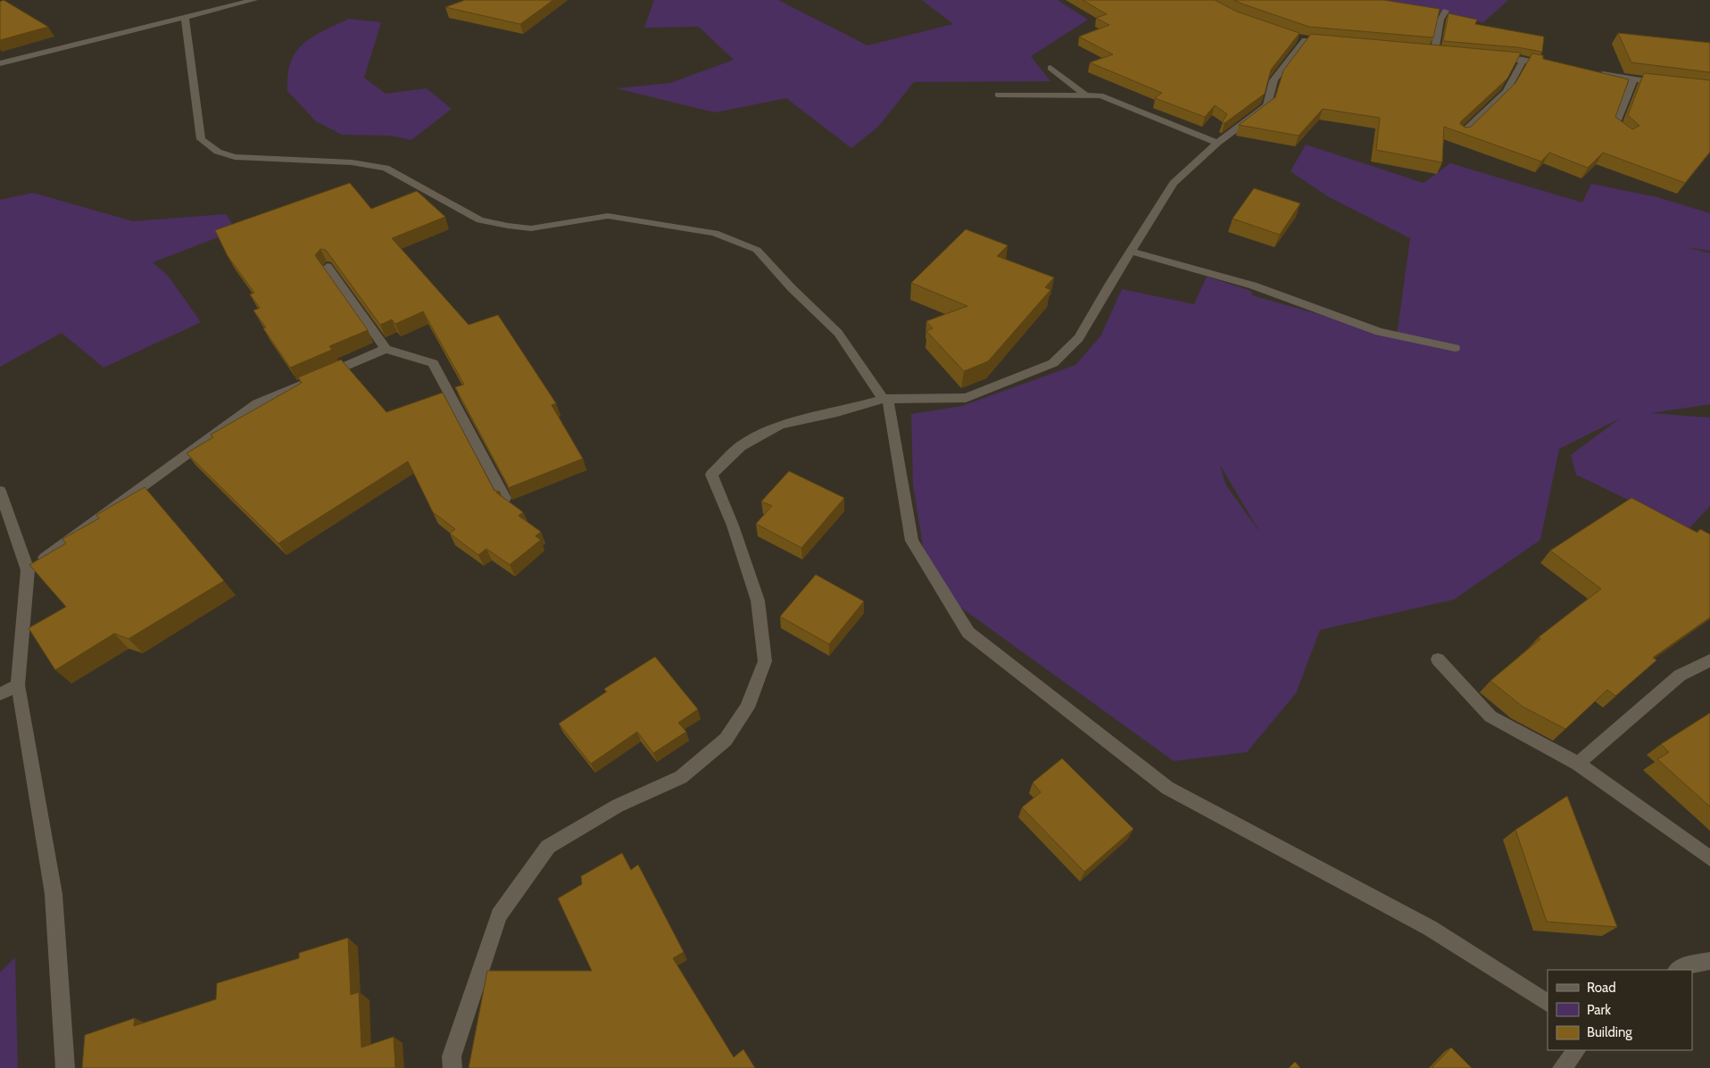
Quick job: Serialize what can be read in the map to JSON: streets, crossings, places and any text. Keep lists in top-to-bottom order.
{
  "legend": ["Road", "Park", "Building"]
}
